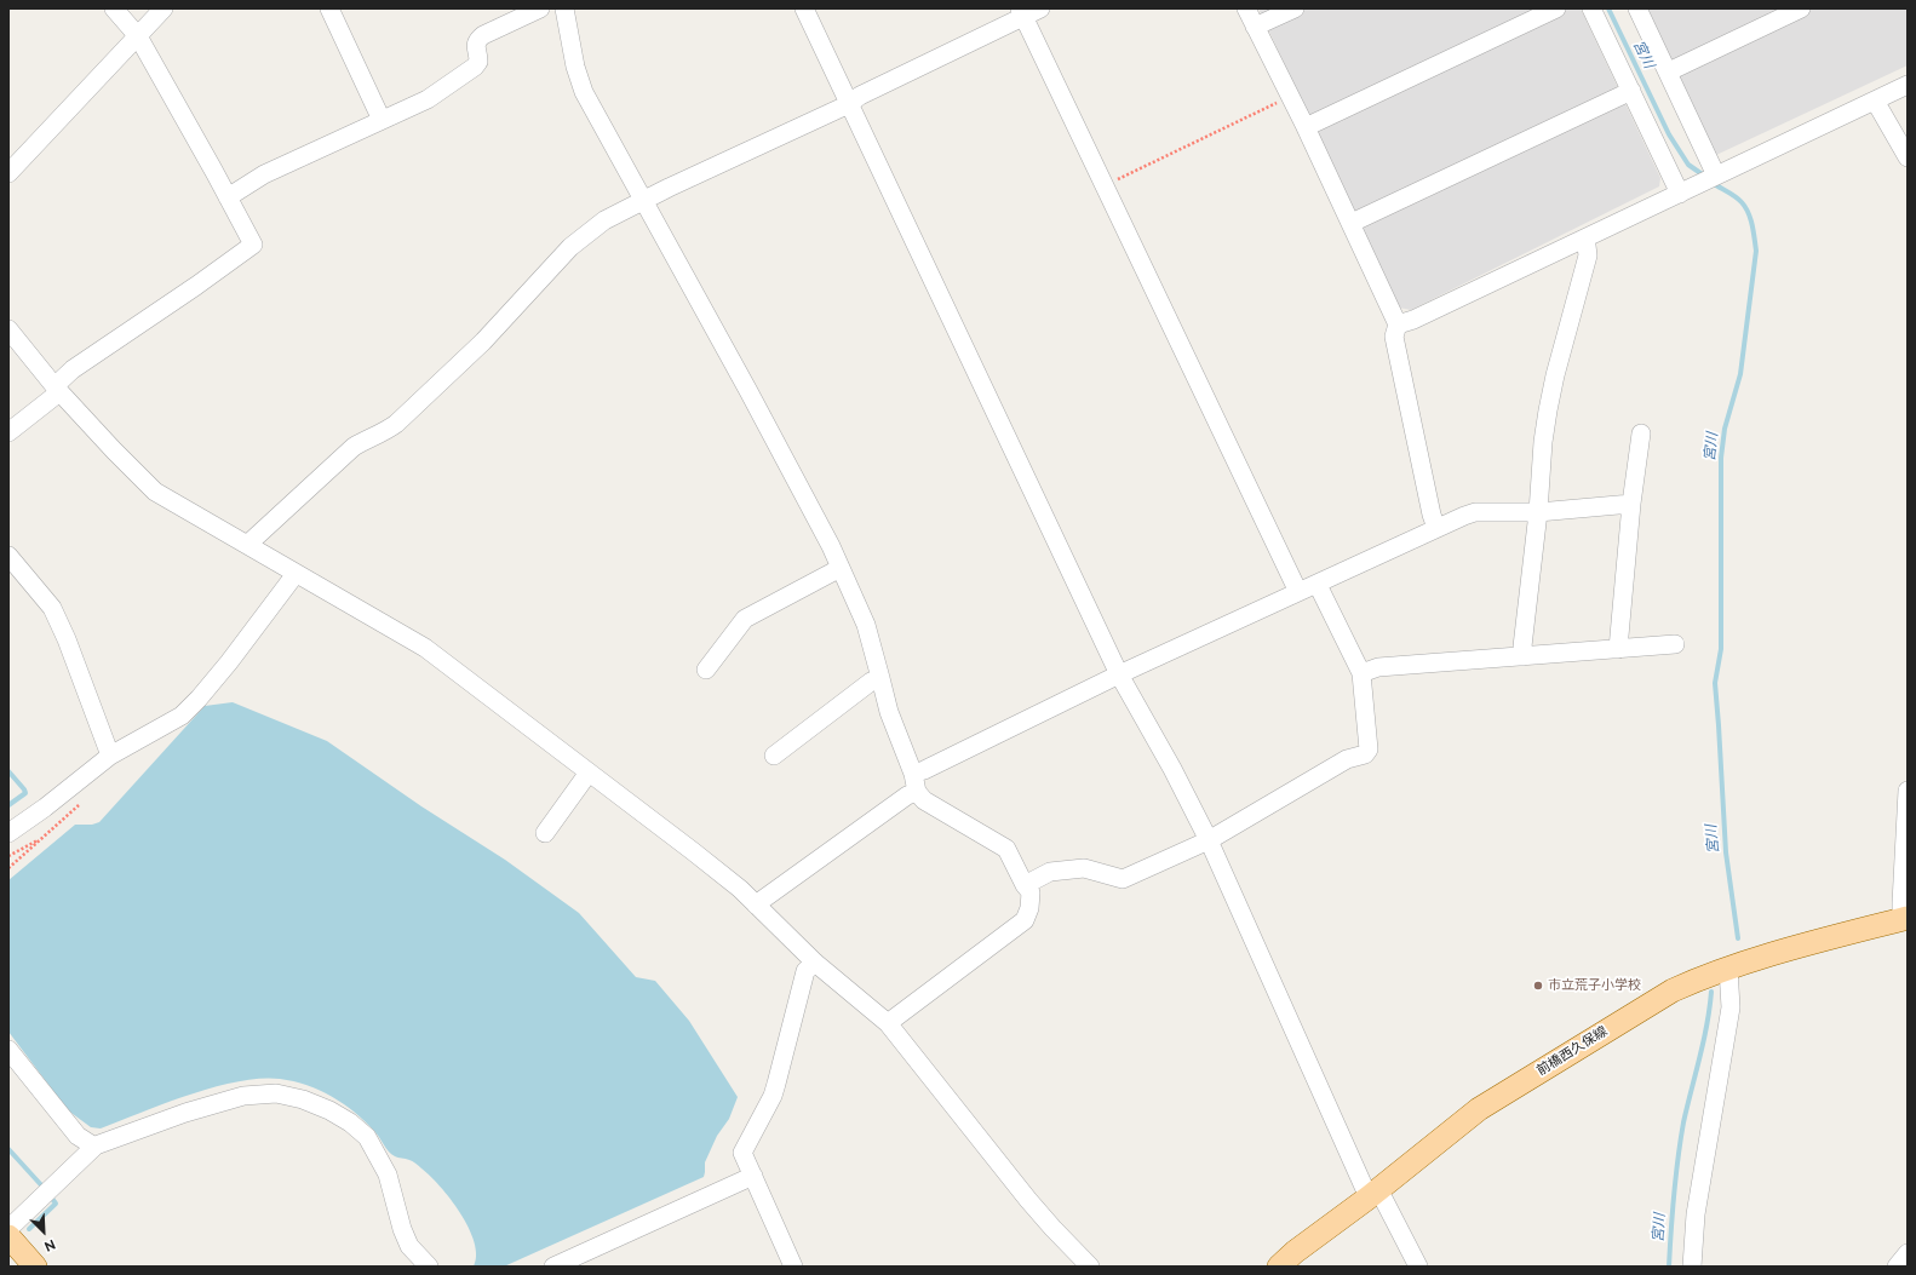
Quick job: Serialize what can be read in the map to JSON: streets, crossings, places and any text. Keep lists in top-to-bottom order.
{
  "streets": {
    "main road": ["前橋西久保線"]
  },
  "water": ["宮川"],
  "places": ["市立荒子小学校"],
  "north": "bottom right"
}
